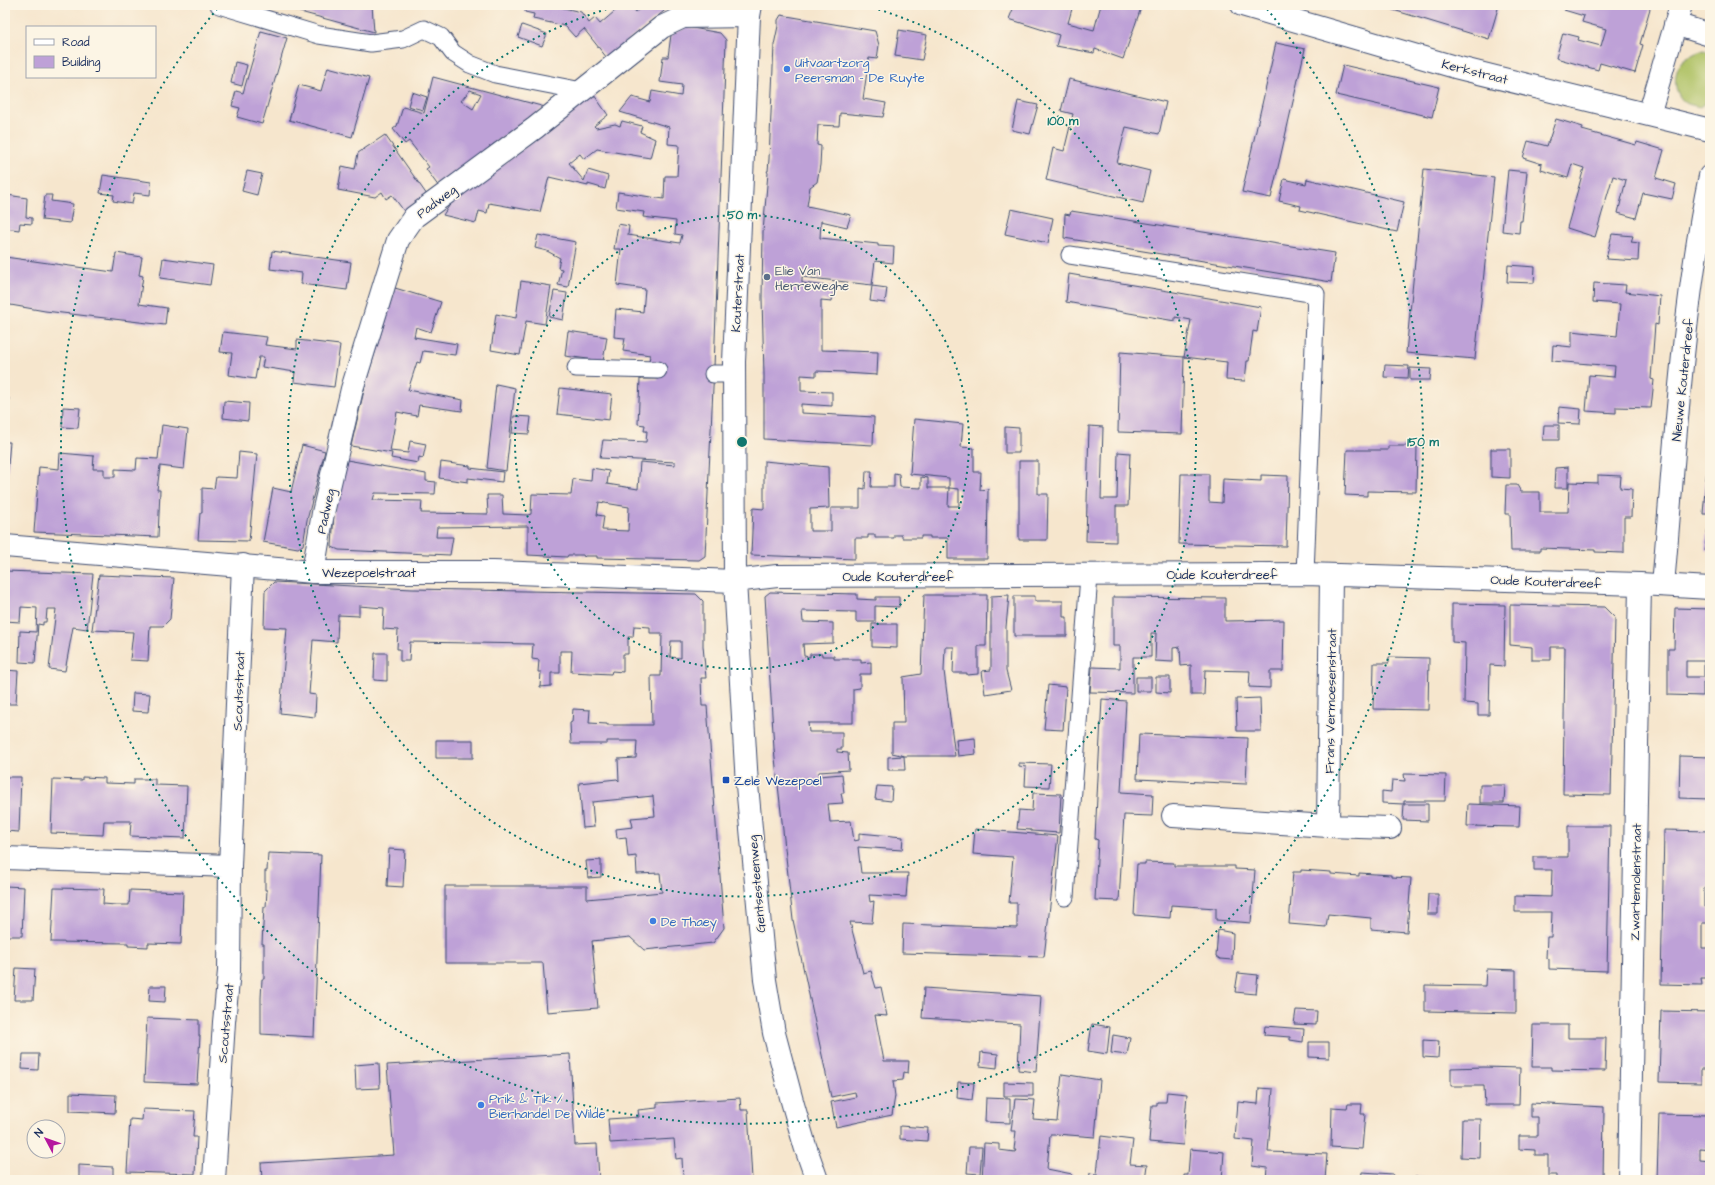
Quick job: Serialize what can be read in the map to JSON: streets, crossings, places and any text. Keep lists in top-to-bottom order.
{
  "streets": {
    "street": [
      "Kerkstraat",
      "Padweg",
      "Kouterstraat",
      "Nieuwe Kouterdreef",
      "Wezepoelstraat",
      "Oude Kouterdreef",
      "Scoutsstraat",
      "Frans Vermoesenstraat",
      "Zwartemolenstraat",
      "Gentsesteenweg"
    ]
  },
  "crossings": [
    ["Padweg", "Kouterstraat"],
    ["Padweg", "Wezepoelstraat"],
    ["Kouterstraat", "Wezepoelstraat"],
    ["Kouterstraat", "Oude Kouterdreef"],
    ["Kouterstraat", "Gentsesteenweg"],
    ["Nieuwe Kouterdreef", "Oude Kouterdreef"],
    ["Wezepoelstraat", "Oude Kouterdreef"],
    ["Wezepoelstraat", "Scoutsstraat"],
    ["Wezepoelstraat", "Gentsesteenweg"],
    ["Oude Kouterdreef", "Frans Vermoesenstraat"],
    ["Oude Kouterdreef", "Zwartemolenstraat"],
    ["Oude Kouterdreef", "Gentsesteenweg"]
  ],
  "places": {
    "other": [
      "Uitvaartzorg Peersman - De Ruyte",
      "Elie Van Herreweghe",
      "De Thaey",
      "Prik & Tik / Bierhandel De Wilde"
    ],
    "transit": ["Zele Wezepoel"]
  },
  "legend": ["Road", "Building"],
  "north": "top left",
  "rings": ["100 m", "50 m", "150 m"]
}
